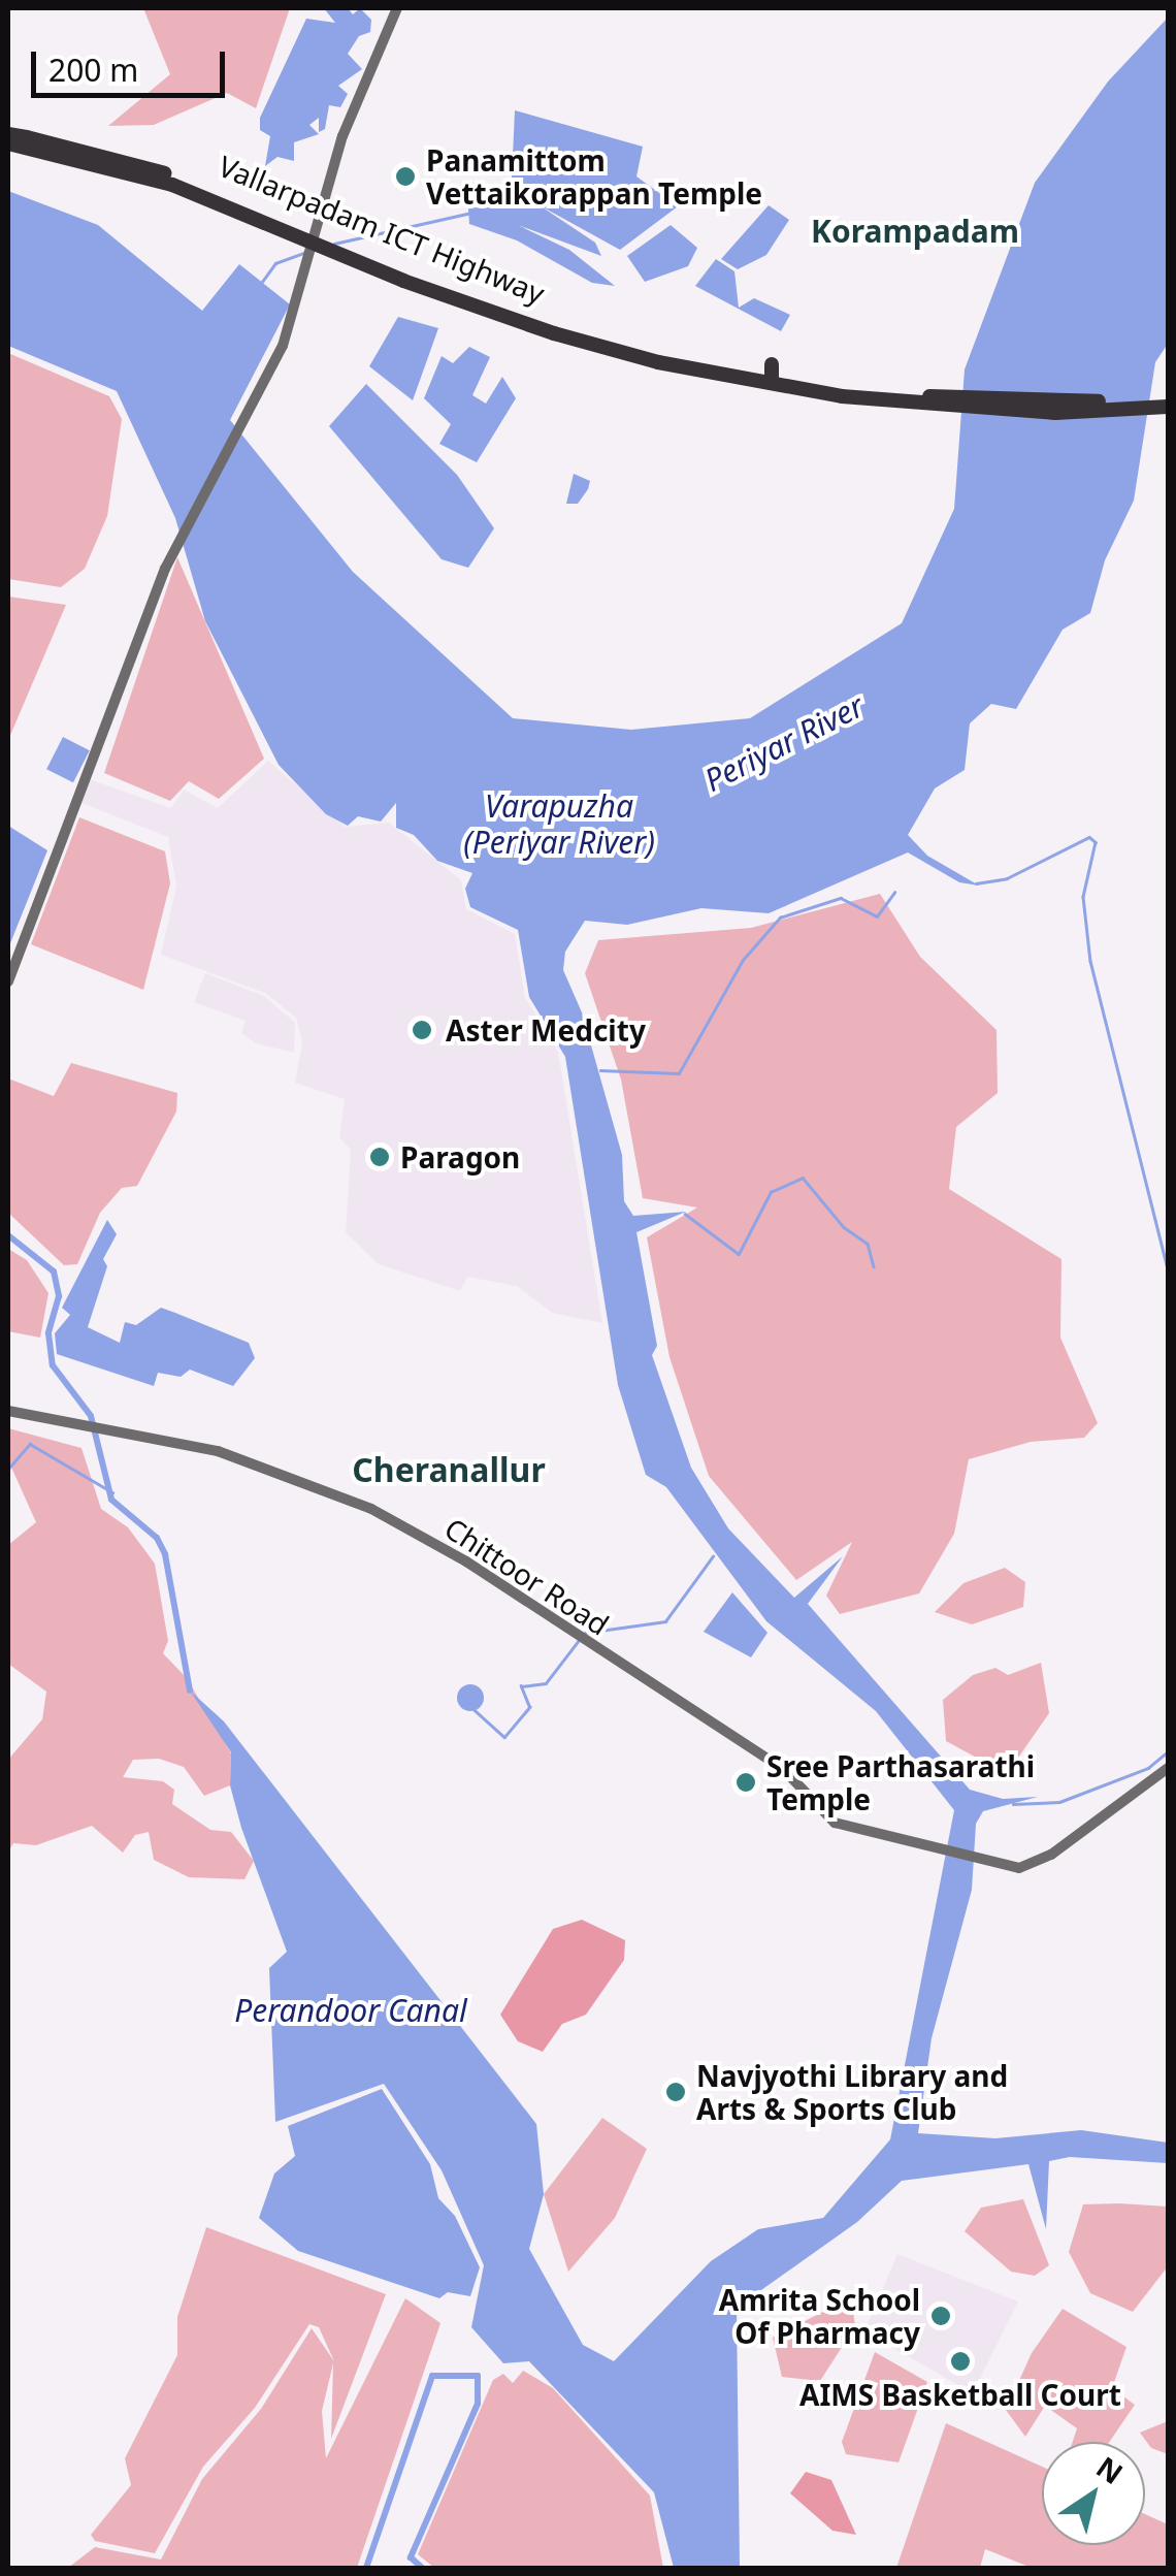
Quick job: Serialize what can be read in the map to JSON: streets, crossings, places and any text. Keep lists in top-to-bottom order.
{
  "streets": {
    "highway": ["Vallarpadam ICT Highway"],
    "main road": ["Chittoor Road"]
  },
  "districts": ["Korampadam", "Cheranallur"],
  "water": ["Periyar River", "Varapuzha (Periyar River)", "Perandoor Canal"],
  "places": [
    "Panamittom Vettaikorappan Temple",
    "Aster Medcity",
    "Paragon",
    "Sree Parthasarathi Temple",
    "Navjyothi Library and Arts & Sports Club",
    "Amrita School Of Pharmacy",
    "AIMS Basketball Court"
  ],
  "scale_bar": "200 m",
  "north": "top right"
}
